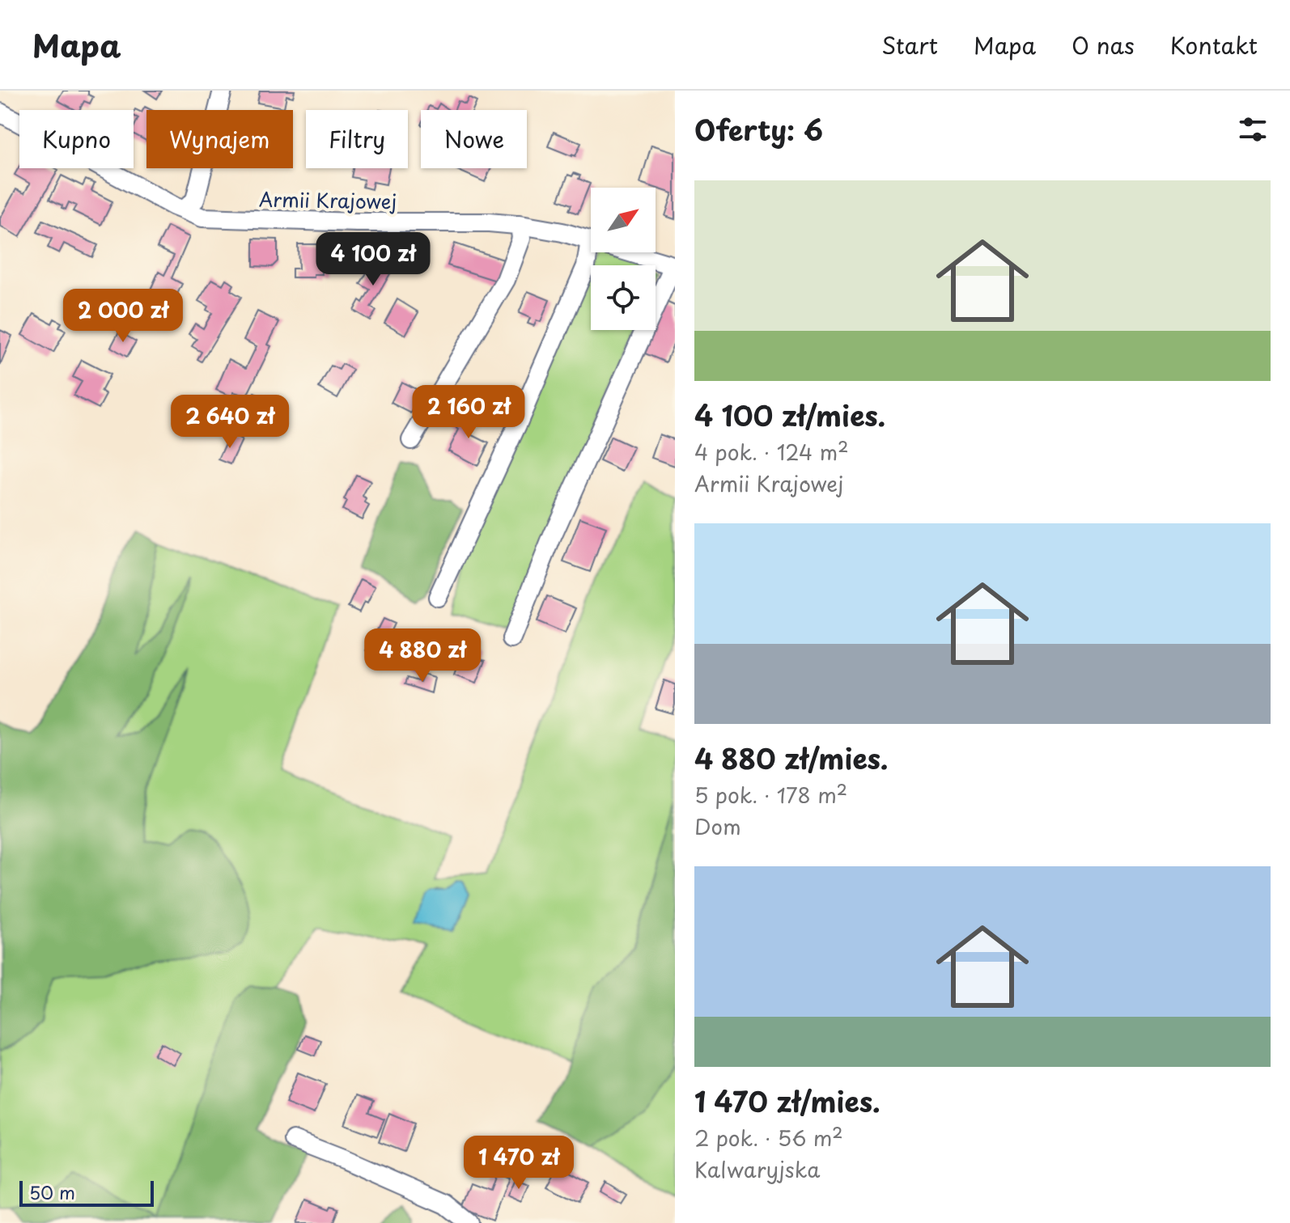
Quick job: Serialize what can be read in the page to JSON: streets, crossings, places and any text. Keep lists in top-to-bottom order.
{
  "streets": {
    "street": ["Armii Krajowej"]
  },
  "scale_bar": "50 m",
  "north": "top right",
  "page": {
    "header": "Mapa",
    "nav": [
      "Start",
      "Mapa",
      "O nas",
      "Kontakt"
    ],
    "heading": "Oferty: 6",
    "chip": [
      "Kupno",
      "Wynajem",
      "Filtry",
      "Nowe"
    ],
    "list": [
      {
        "name": "4 100 zł/mies.",
        "note": "4 pok. · 124 m² · Armii Krajowej"
      },
      {
        "name": "4 880 zł/mies.",
        "note": "5 pok. · 178 m² · Dom"
      },
      {
        "name": "1 470 zł/mies.",
        "note": "2 pok. · 56 m² · Kalwaryjska"
      }
    ],
    "price": [
      "4 100 zł",
      "2 000 zł",
      "2 160 zł",
      "2 640 zł",
      "4 880 zł",
      "1 470 zł"
    ],
    "scale": "50 m"
  }
}
